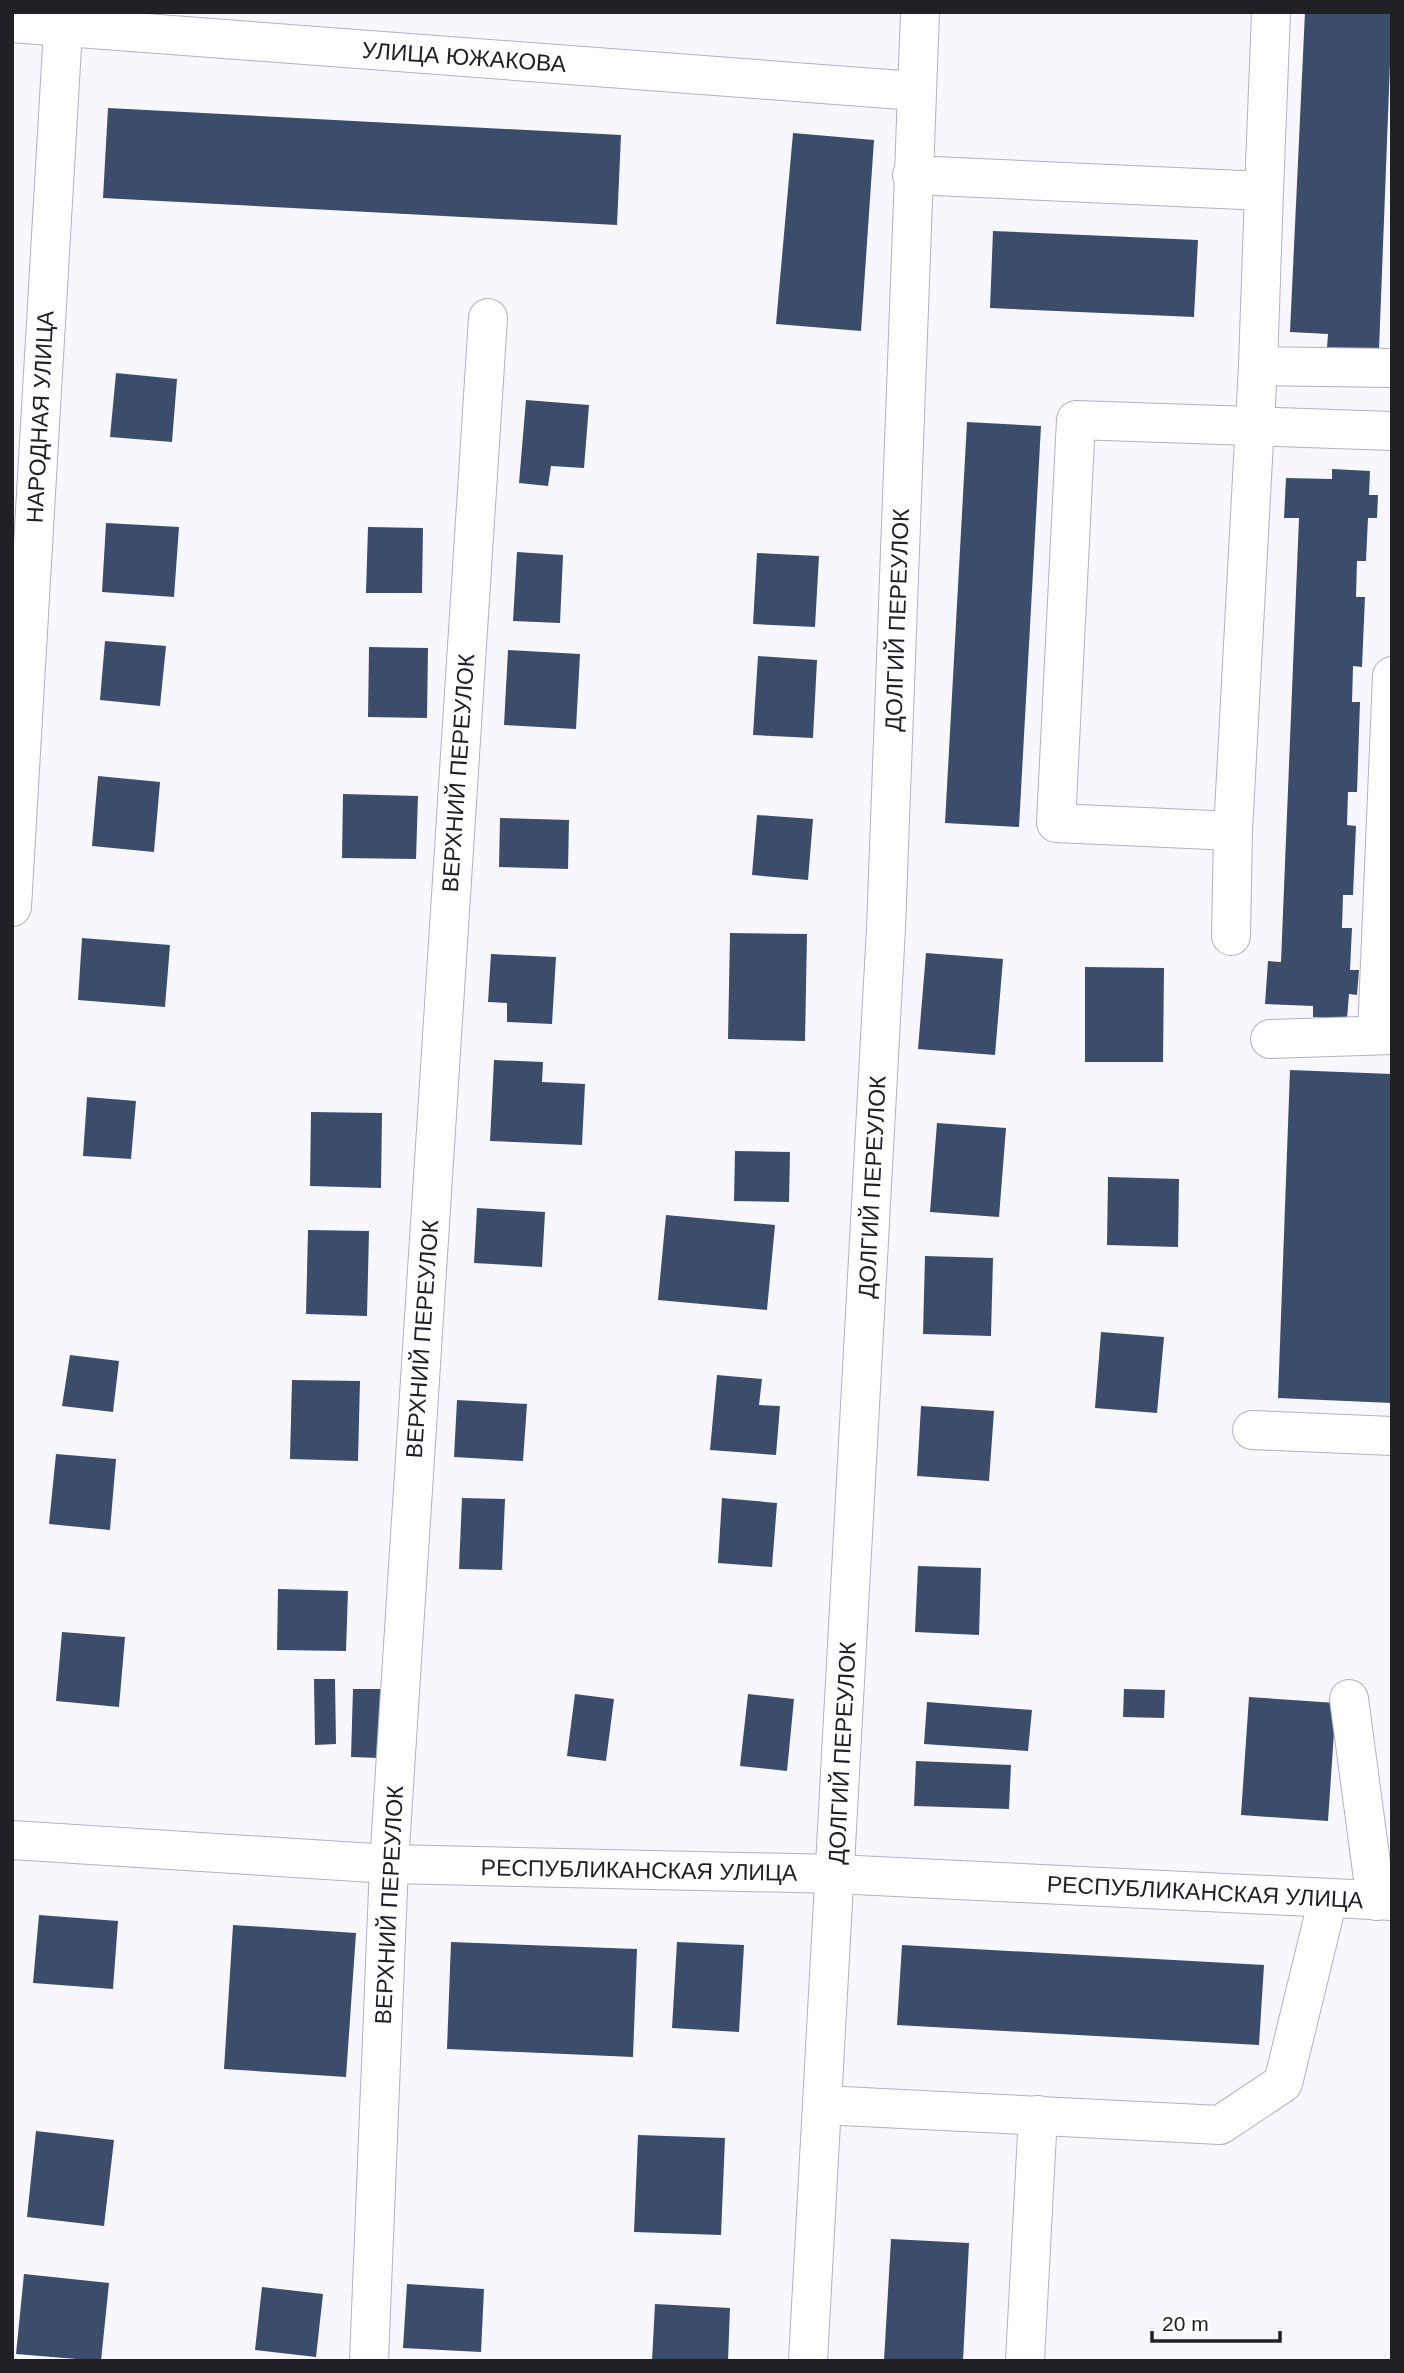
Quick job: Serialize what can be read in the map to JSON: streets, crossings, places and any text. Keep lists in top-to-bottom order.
{
  "streets": {
    "street": [
      "УЛИЦА ЮЖАКОВА",
      "НАРОДНАЯ УЛИЦА",
      "ДОЛГИЙ ПЕРЕУЛОК",
      "ВЕРХНИЙ ПЕРЕУЛОК",
      "РЕСПУБЛИКАНСКАЯ УЛИЦА"
    ]
  },
  "crossings": [
    ["УЛИЦА ЮЖАКОВА", "НАРОДНАЯ УЛИЦА"],
    ["УЛИЦА ЮЖАКОВА", "ДОЛГИЙ ПЕРЕУЛОК"],
    ["ДОЛГИЙ ПЕРЕУЛОК", "РЕСПУБЛИКАНСКАЯ УЛИЦА"],
    ["ВЕРХНИЙ ПЕРЕУЛОК", "РЕСПУБЛИКАНСКАЯ УЛИЦА"]
  ],
  "scale_bar": "20 m"
}
